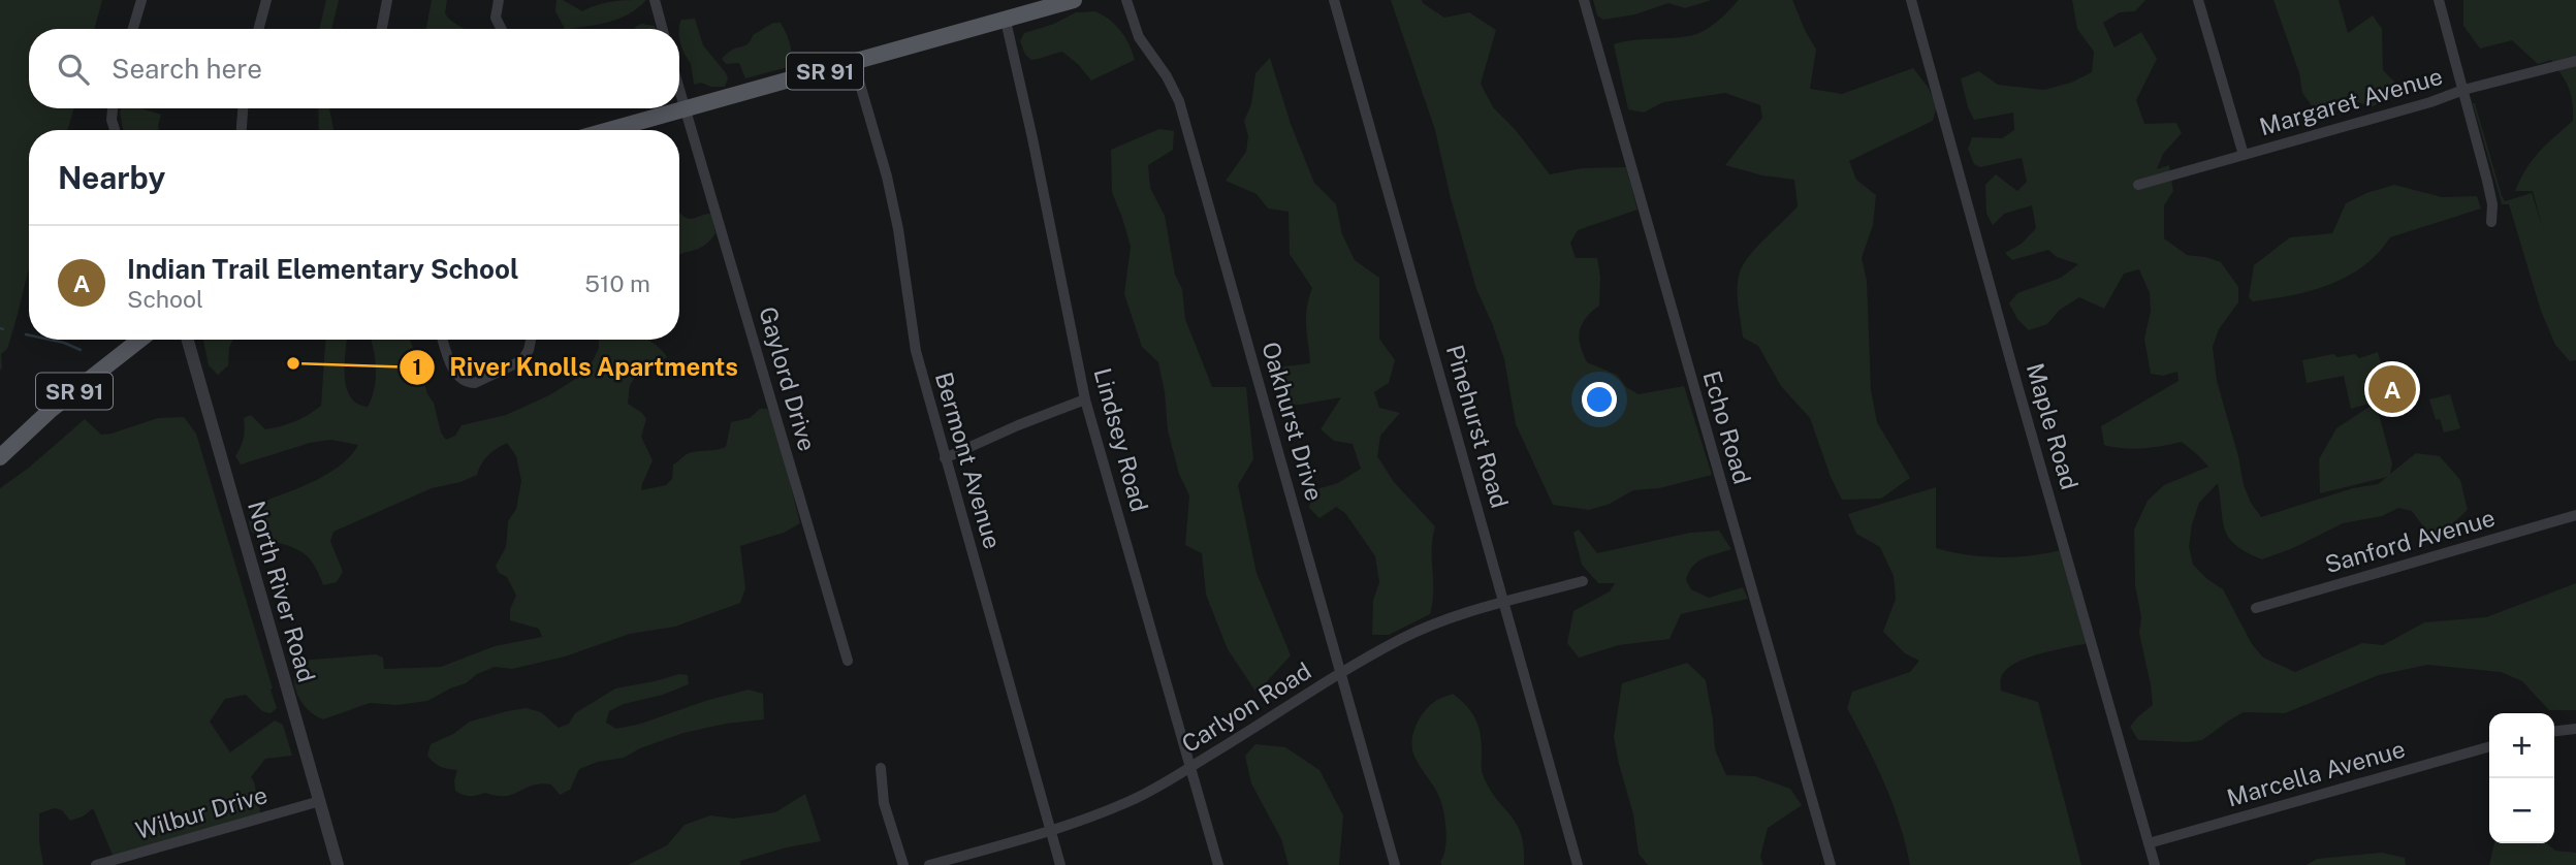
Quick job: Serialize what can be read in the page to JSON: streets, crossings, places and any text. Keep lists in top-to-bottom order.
{
  "streets": {
    "main road": ["SR 91"],
    "street": [
      "Margaret Avenue",
      "Gaylord Drive",
      "Oakhurst Drive",
      "Pinehurst Road",
      "Maple Road",
      "Echo Road",
      "Lindsey Road",
      "Bermont Avenue",
      "Sanford Avenue",
      "North River Road",
      "Carlyon Road",
      "Marcella Avenue",
      "Wilbur Drive"
    ]
  },
  "crossings": [
    ["SR 91", "Gaylord Drive"],
    ["SR 91", "Lindsey Road"],
    ["SR 91", "Bermont Avenue"],
    ["Oakhurst Drive", "Carlyon Road"],
    ["Pinehurst Road", "Carlyon Road"],
    ["Maple Road", "Marcella Avenue"],
    ["Lindsey Road", "Carlyon Road"],
    ["Bermont Avenue", "Carlyon Road"],
    ["North River Road", "Wilbur Drive"]
  ],
  "places": ["River Knolls Apartments"],
  "page": {
    "search": "Search here",
    "heading": "Nearby",
    "list": [
      {
        "mark": "A",
        "name": "Indian Trail Elementary School",
        "note": "School",
        "value": "510 m"
      }
    ],
    "pins": "A",
    "map_buttons": ["+", "−"]
  }
}
